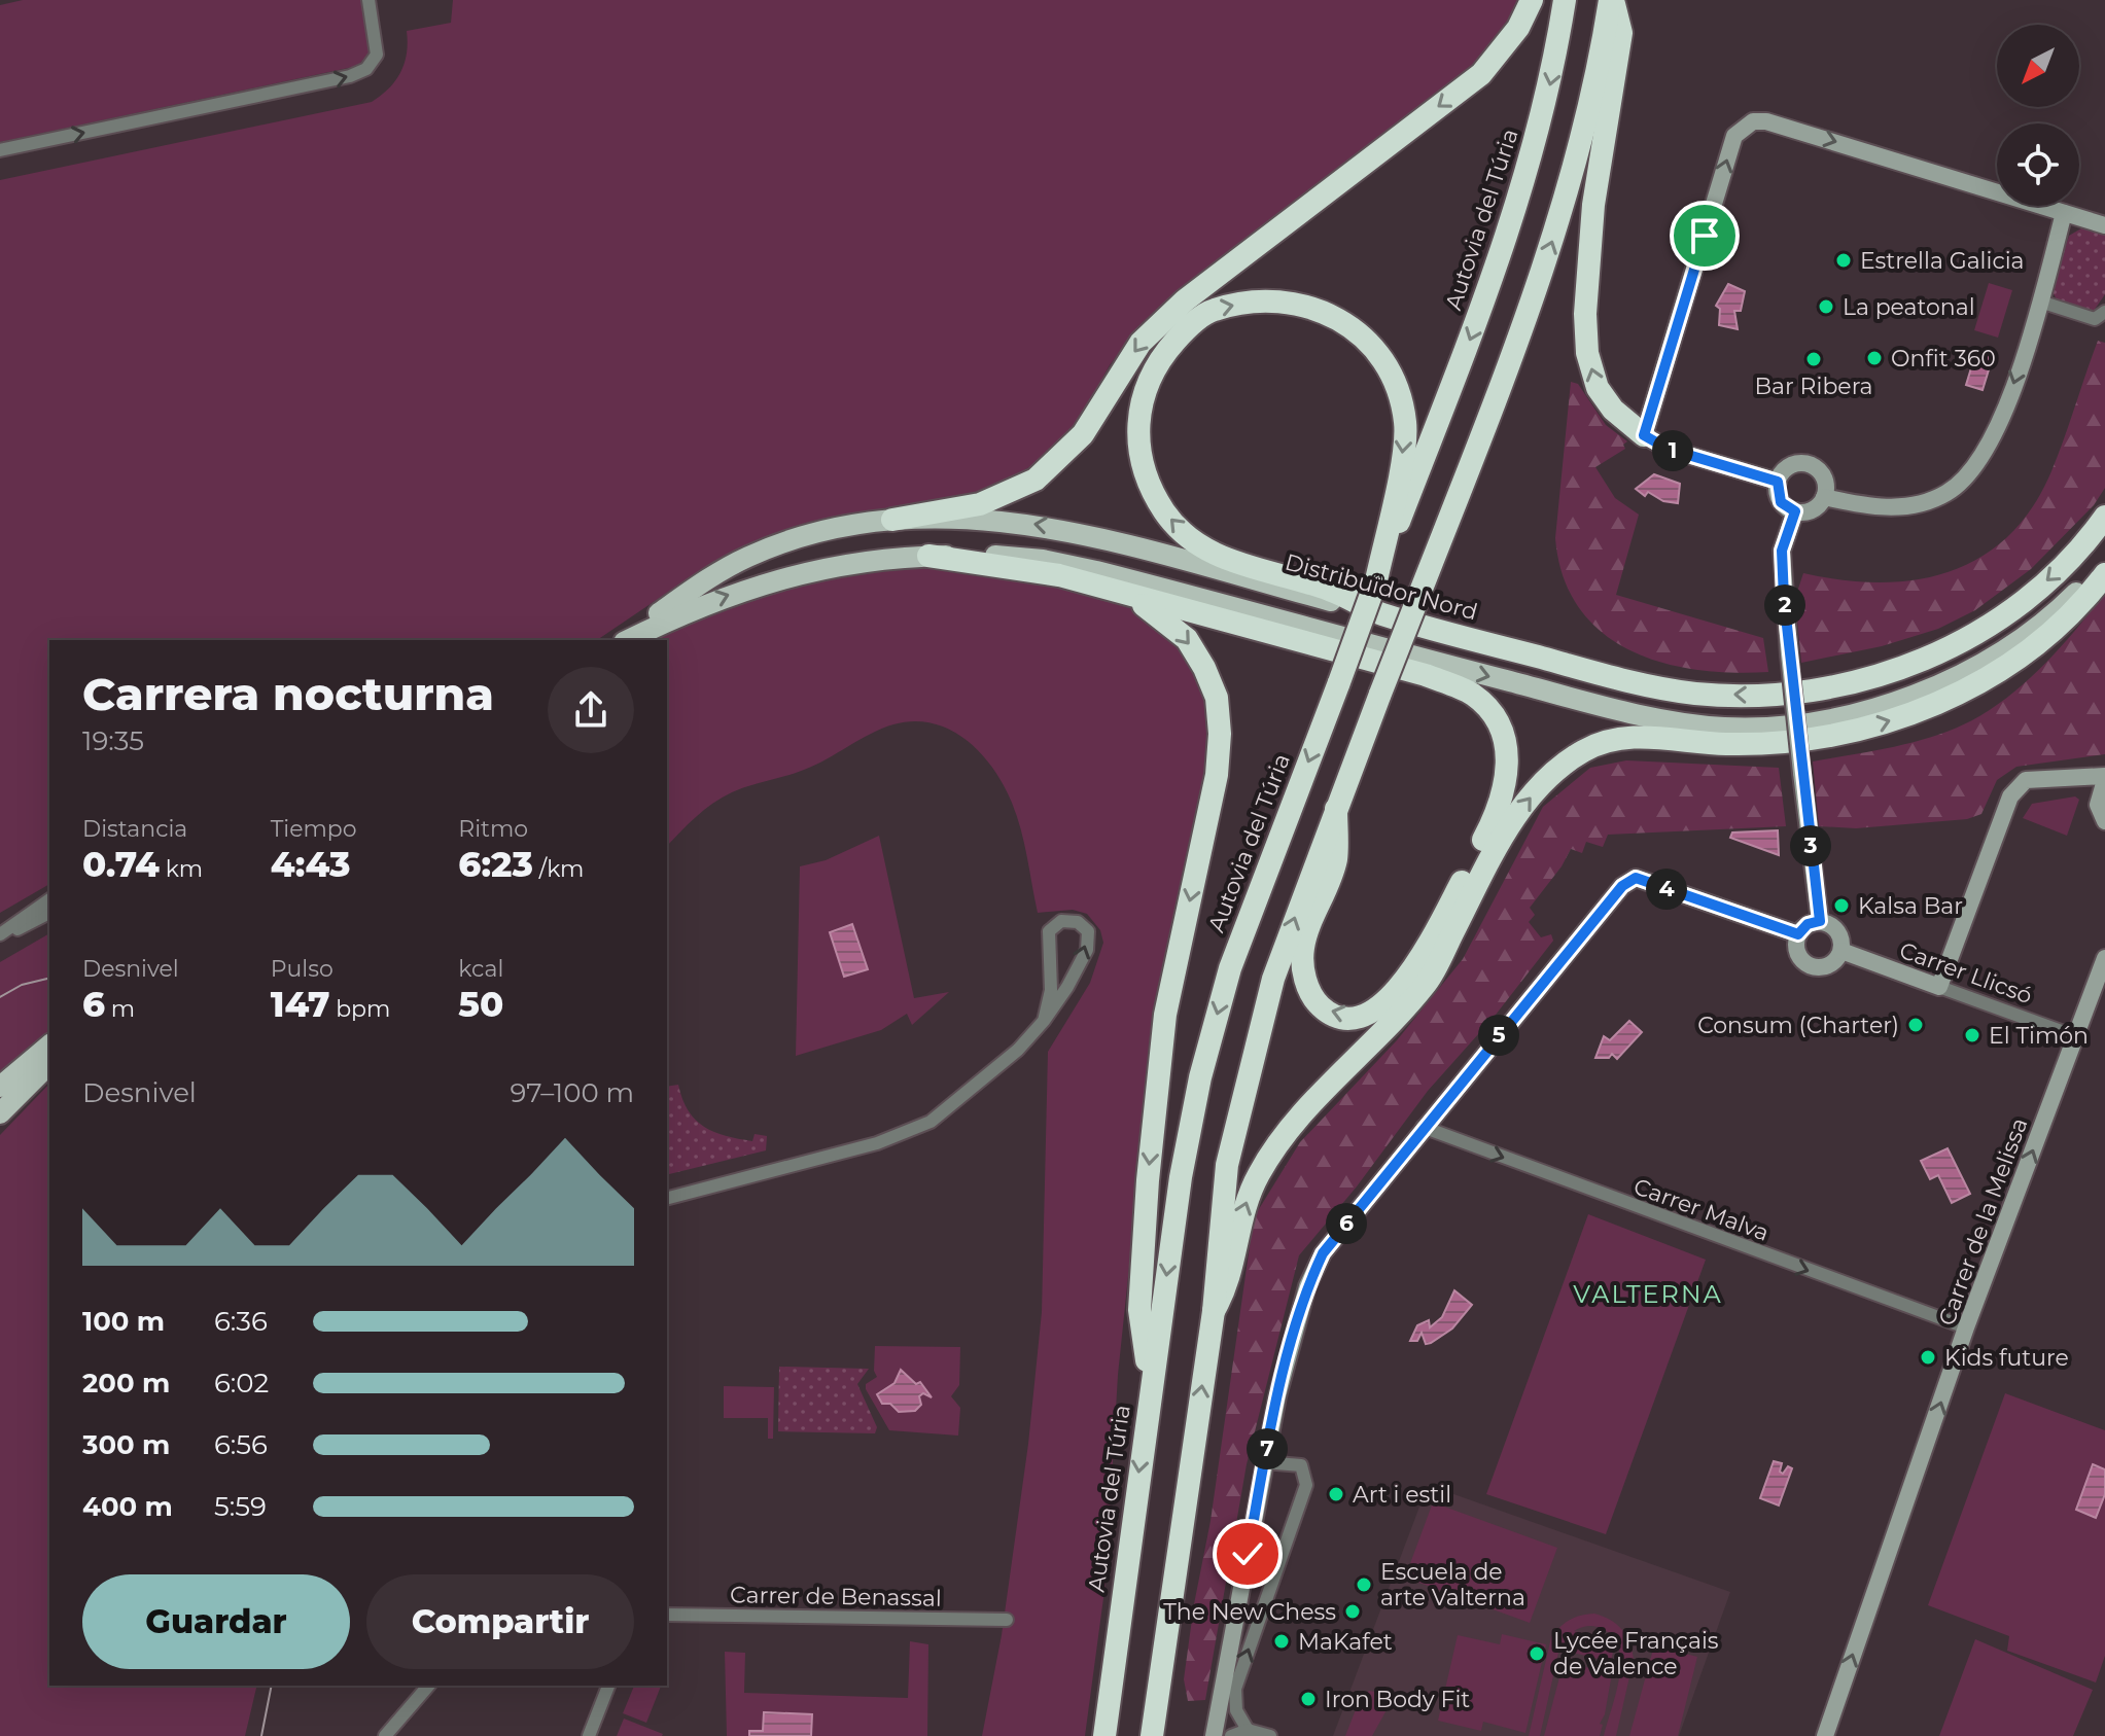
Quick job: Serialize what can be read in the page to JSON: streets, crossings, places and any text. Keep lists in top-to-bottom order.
{
  "streets": {
    "highway": ["Autovia del Túria", "Distribuïdor Nord"],
    "street": [
      "Carrer Llicsó",
      "Carrer Malva",
      "Carrer de la Melissa",
      "Carrer de Benassal"
    ]
  },
  "crossings": [
    ["Carrer Llicsó", "Carrer de la Melissa"],
    ["Carrer Malva", "Carrer de la Melissa"]
  ],
  "one_way": ["Carrer Malva", "Carrer de la Melissa"],
  "districts": ["VALTERNA"],
  "places": [
    "Estrella Galicia",
    "La peatonal",
    "Onfit 360",
    "Bar Ribera",
    "Kalsa Bar",
    "Consum (Charter)",
    "El Timón",
    "Kids future",
    "Art i estil",
    "Escuela de arte Valterna",
    "The New Chess",
    "MaKafet",
    "Lycée Français de Valence",
    "Iron Body Fit"
  ],
  "north": "bottom left",
  "page": {
    "pins": [
      "1",
      "2",
      "3",
      "4",
      "5",
      "6",
      "7"
    ],
    "heading": ["Carrera nocturna", "19:35"],
    "stats": [
      ["Distancia", "0.74 km"],
      ["Tiempo", "4:43"],
      ["Ritmo", "6:23 /km"],
      ["Desnivel", "6 m"],
      ["Pulso", "147 bpm"],
      ["kcal", "50"]
    ],
    "chart": ["Desnivel", "97–100 m"],
    "list": [
      {
        "name": "100 m",
        "note": "6:36"
      },
      {
        "name": "200 m",
        "note": "6:02"
      },
      {
        "name": "300 m",
        "note": "6:56"
      },
      {
        "name": "400 m",
        "note": "5:59"
      }
    ],
    "buttons": ["Guardar", "Compartir"]
  }
}
